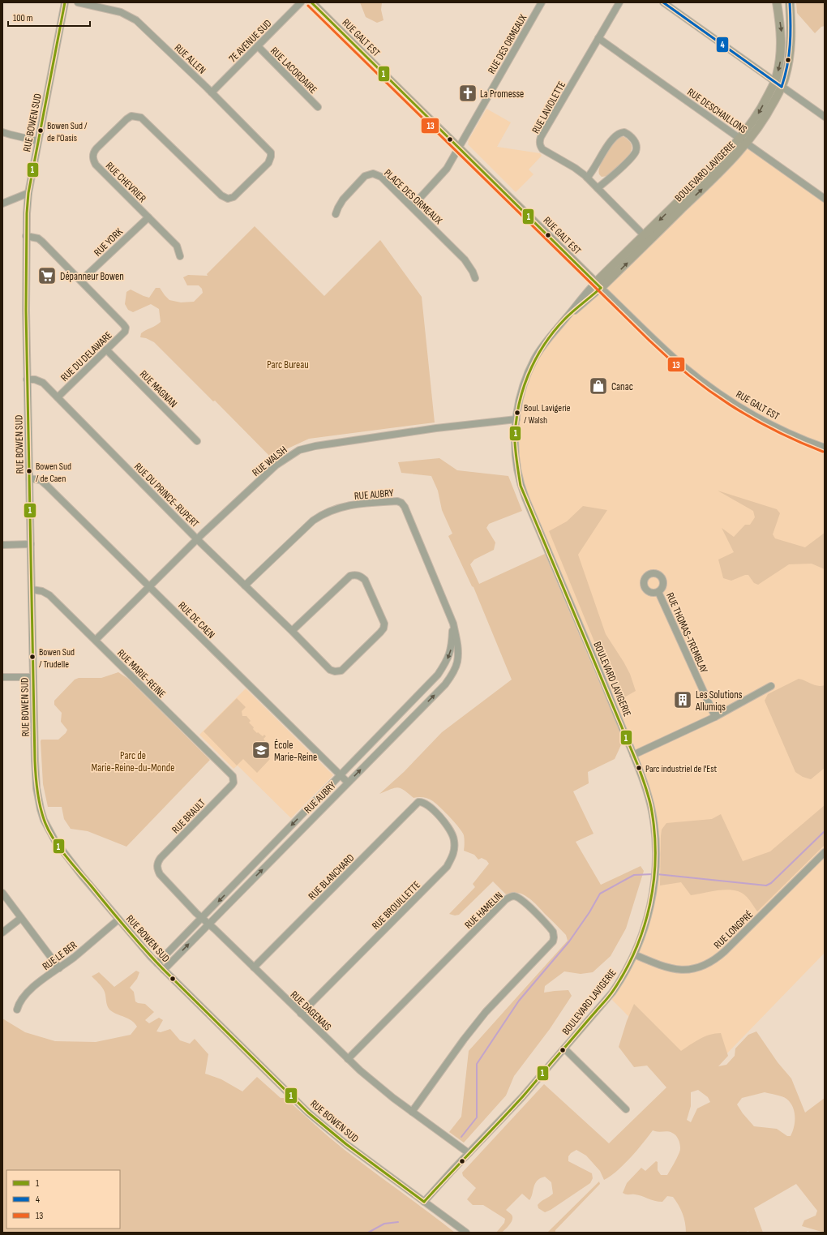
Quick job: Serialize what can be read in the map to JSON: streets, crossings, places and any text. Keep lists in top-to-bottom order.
{
  "streets": {
    "main road": ["RUE GALT EST", "BOULEVARD LAVIGERIE"],
    "street": [
      "7E AVENUE SUD",
      "RUE DES ORMEAUX",
      "RUE ALLEN",
      "RUE LACORDAIRE",
      "RUE LAVIOLETTE",
      "RUE DESCHAILLONS",
      "RUE BOWEN SUD",
      "RUE CHEVRIER",
      "PLACE DES ORMEAUX",
      "RUE YORK",
      "RUE DU DELAWARE",
      "RUE MAGNAN",
      "RUE WALSH",
      "RUE AUBRY",
      "RUE DU PRINCE-RUPERT",
      "RUE DE CAEN",
      "RUE THOMAS-TREMBLAY",
      "RUE MARIE-REINE",
      "RUE BRAULT",
      "RUE BLANCHARD",
      "RUE BROUILLETTE",
      "RUE HAMELIN",
      "RUE LONGPRÉ",
      "RUE LE BER",
      "RUE DAGENAIS"
    ]
  },
  "crossings": [
    ["RUE GALT EST", "RUE DES ORMEAUX"],
    ["RUE GALT EST", "BOULEVARD LAVIGERIE"],
    ["7E AVENUE SUD", "RUE ALLEN"],
    ["7E AVENUE SUD", "RUE LACORDAIRE"],
    ["RUE DES ORMEAUX", "PLACE DES ORMEAUX"],
    ["RUE ALLEN", "RUE CHEVRIER"],
    ["RUE LAVIOLETTE", "RUE DESCHAILLONS"],
    ["RUE LAVIOLETTE", "BOULEVARD LAVIGERIE"],
    ["RUE DESCHAILLONS", "BOULEVARD LAVIGERIE"],
    ["RUE BOWEN SUD", "BOULEVARD LAVIGERIE"],
    ["RUE BOWEN SUD", "RUE AUBRY"],
    ["RUE BOWEN SUD", "RUE DU PRINCE-RUPERT"],
    ["RUE BOWEN SUD", "RUE DE CAEN"],
    ["RUE BOWEN SUD", "RUE MARIE-REINE"],
    ["RUE BOWEN SUD", "RUE LE BER"],
    ["BOULEVARD LAVIGERIE", "RUE WALSH"],
    ["BOULEVARD LAVIGERIE", "RUE LONGPRÉ"],
    ["BOULEVARD LAVIGERIE", "RUE DAGENAIS"],
    ["RUE CHEVRIER", "RUE YORK"],
    ["RUE YORK", "RUE DU DELAWARE"],
    ["RUE DU DELAWARE", "RUE MAGNAN"],
    ["RUE DU DELAWARE", "RUE DU PRINCE-RUPERT"],
    ["RUE WALSH", "RUE DU PRINCE-RUPERT"],
    ["RUE WALSH", "RUE DE CAEN"],
    ["RUE WALSH", "RUE MARIE-REINE"],
    ["RUE AUBRY", "RUE DU PRINCE-RUPERT"],
    ["RUE AUBRY", "RUE DE CAEN"],
    ["RUE AUBRY", "RUE DAGENAIS"],
    ["RUE MARIE-REINE", "RUE BRAULT"],
    ["RUE BRAULT", "RUE DAGENAIS"],
    ["RUE BLANCHARD", "RUE BROUILLETTE"],
    ["RUE BLANCHARD", "RUE DAGENAIS"],
    ["RUE BROUILLETTE", "RUE DAGENAIS"],
    ["RUE HAMELIN", "RUE DAGENAIS"]
  ],
  "parks": ["Parc Bureau", "Parc de Marie-Reine-du-Monde"],
  "places": {
    "church": ["La Promesse"],
    "other": [
      "Bowen Sud / de l'Oasis",
      "Boul. Lavigerie / Walsh",
      "Bowen Sud / de Caen",
      "Bowen Sud / Trudelle",
      "Parc industriel de l'Est"
    ],
    "supermarket": ["Dépanneur Bowen"],
    "shop": ["Canac"],
    "building": ["Les Solutions Allumiqs"],
    "school or university": ["École Marie-Reine"]
  },
  "lines": ["transit line 1", "transit line 4", "transit line 13"],
  "legend": ["1", "4", "13"],
  "scale_bar": "100 m"
}
